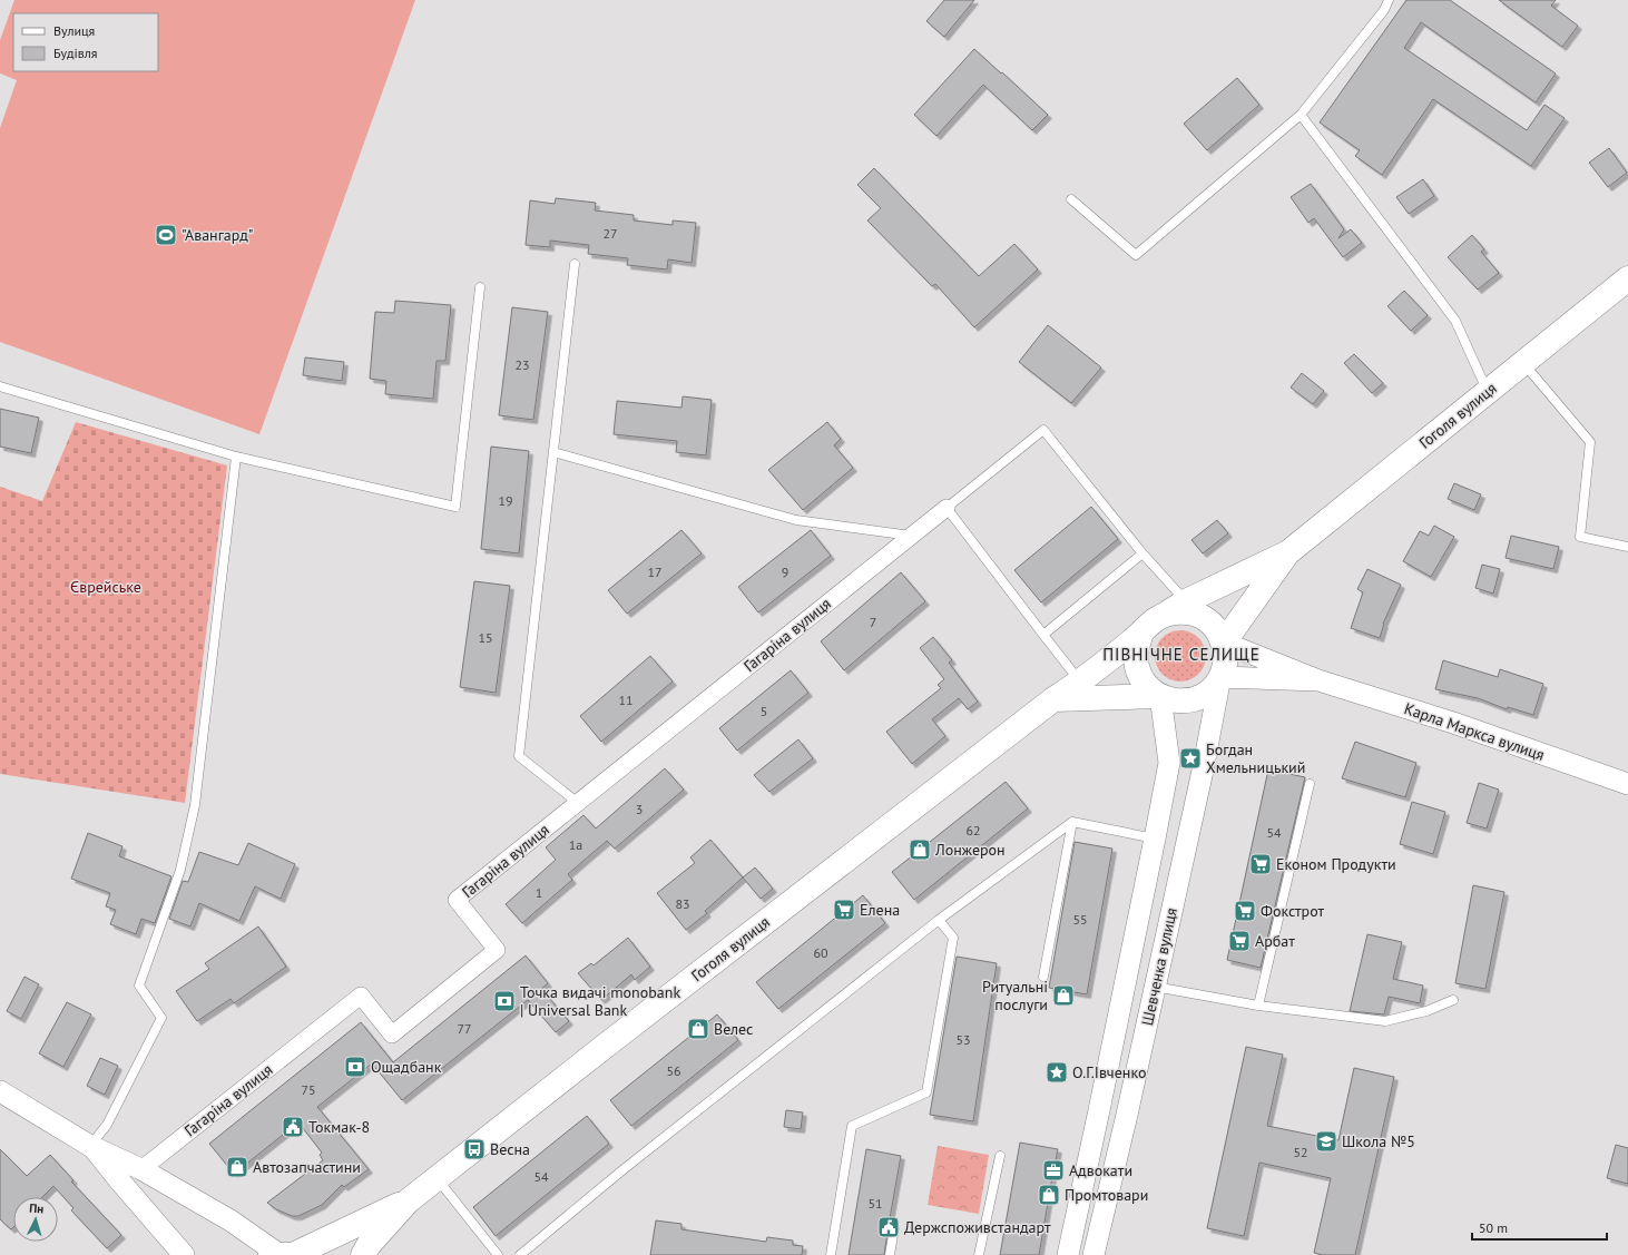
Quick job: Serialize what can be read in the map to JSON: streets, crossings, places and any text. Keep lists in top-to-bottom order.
{
  "streets": {
    "main road": ["Гоголя вулиця"],
    "street": ["Гагаріна вулиця", "Карла Маркса вулиця", "Шевченка вулиця"]
  },
  "crossings": [
    ["Гоголя вулиця", "Карла Маркса вулиця"],
    ["Гоголя вулиця", "Шевченка вулиця"],
    ["Карла Маркса вулиця", "Шевченка вулиця"]
  ],
  "districts": ["ПІВНІЧНЕ СЕЛИЩЕ"],
  "parks": ["Єврейське"],
  "places": {
    "sports": ["\"Авангард\""],
    "place": ["Богдан Хмельницький", "О.Г.Івченко"],
    "shop": [
      "Лонжерон",
      "Ритуальні послуги",
      "Велес",
      "Автозапчастини",
      "Промтовари"
    ],
    "supermarket": [
      "Економ Продукти",
      "Елена",
      "Фокстрот",
      "Арбат"
    ],
    "bank": ["Точка видачі monobank | Universal Bank", "Ощадбанк"],
    "public building": ["Токмак-8", "Держспоживстандарт"],
    "school or university": ["Школа №5"],
    "bus stop": ["Весна"],
    "office": ["Адвокати"]
  },
  "house_numbers": [
    "27",
    "23",
    "19",
    "17",
    "9",
    "7",
    "15",
    "11",
    "5",
    "3",
    "62",
    "54",
    "1а",
    "1",
    "83",
    "55",
    "60",
    "77",
    "53",
    "56",
    "75",
    "52",
    "54",
    "51"
  ],
  "legend": ["Вулиця", "Будівля"],
  "scale_bar": "50 m",
  "north": "top"
}
